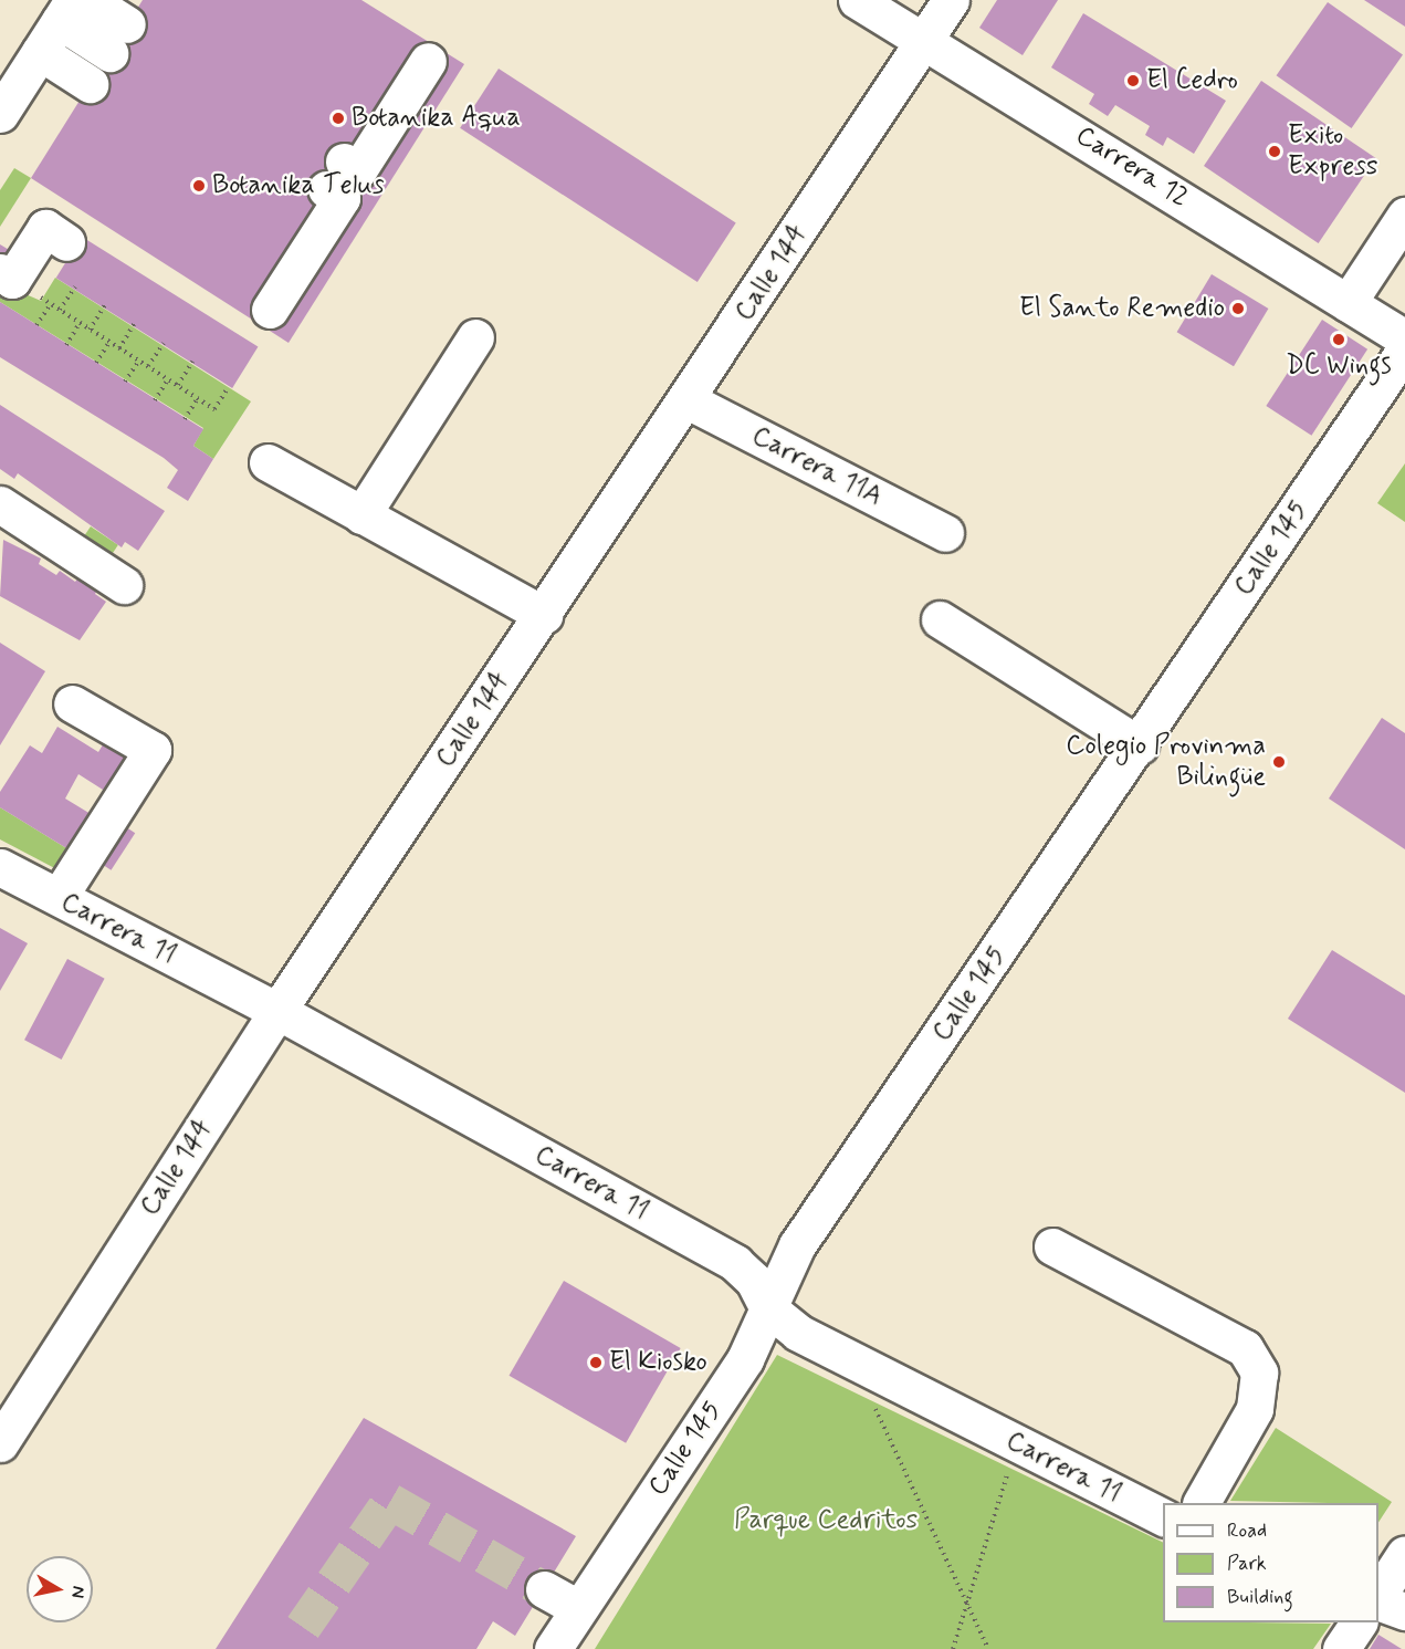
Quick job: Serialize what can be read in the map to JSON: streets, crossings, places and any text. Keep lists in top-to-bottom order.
{
  "streets": {
    "street": [
      "Carrera 12",
      "Calle 144",
      "Carrera 11A",
      "Calle 145",
      "Carrera 11"
    ]
  },
  "crossings": [
    ["Carrera 12", "Calle 144"],
    ["Calle 144", "Carrera 11A"],
    ["Calle 144", "Carrera 11"],
    ["Calle 145", "Carrera 11"]
  ],
  "parks": ["Parque Cedritos"],
  "places": [
    "El Cedro",
    "Botanika Aqua",
    "Exito Express",
    "Botanika Telus",
    "El Santo Remedio",
    "DC Wings",
    "Colegio Provinma Bilingüe",
    "El Kiosko"
  ],
  "legend": ["Road", "Park", "Building"],
  "north": "right"
}
